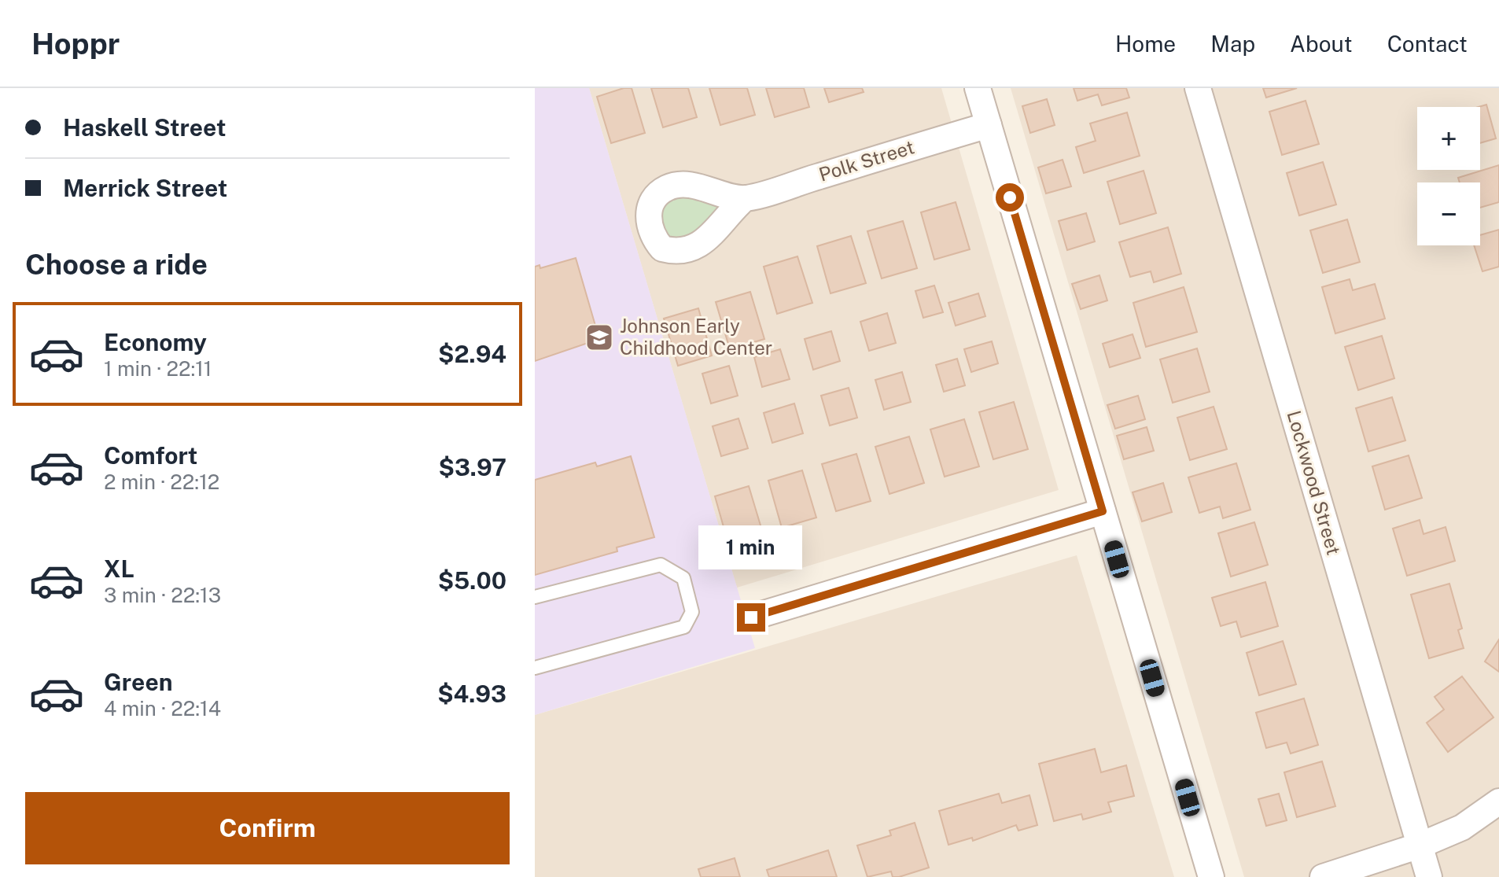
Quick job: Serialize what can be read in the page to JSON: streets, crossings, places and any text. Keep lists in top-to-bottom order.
{
  "streets": {
    "street": ["Polk Street", "Lockwood Street"]
  },
  "places": {
    "school or university": ["Johnson Early Childhood Center"]
  },
  "page": {
    "header": "Hoppr",
    "nav": [
      "Home",
      "Map",
      "About",
      "Contact"
    ],
    "banner": ["Haskell Street", "Merrick Street"],
    "map_buttons": ["+", "−"],
    "heading": "Choose a ride",
    "list": [
      {
        "name": "Economy",
        "note": "1 min · 22:11",
        "value": "$2.94"
      },
      {
        "name": "Comfort",
        "note": "2 min · 22:12",
        "value": "$3.97"
      },
      {
        "name": "XL",
        "note": "3 min · 22:13",
        "value": "$5.00"
      },
      {
        "name": "Green",
        "note": "4 min · 22:14",
        "value": "$4.93"
      }
    ],
    "bubble": "1 min",
    "buttons": "Confirm"
  }
}
